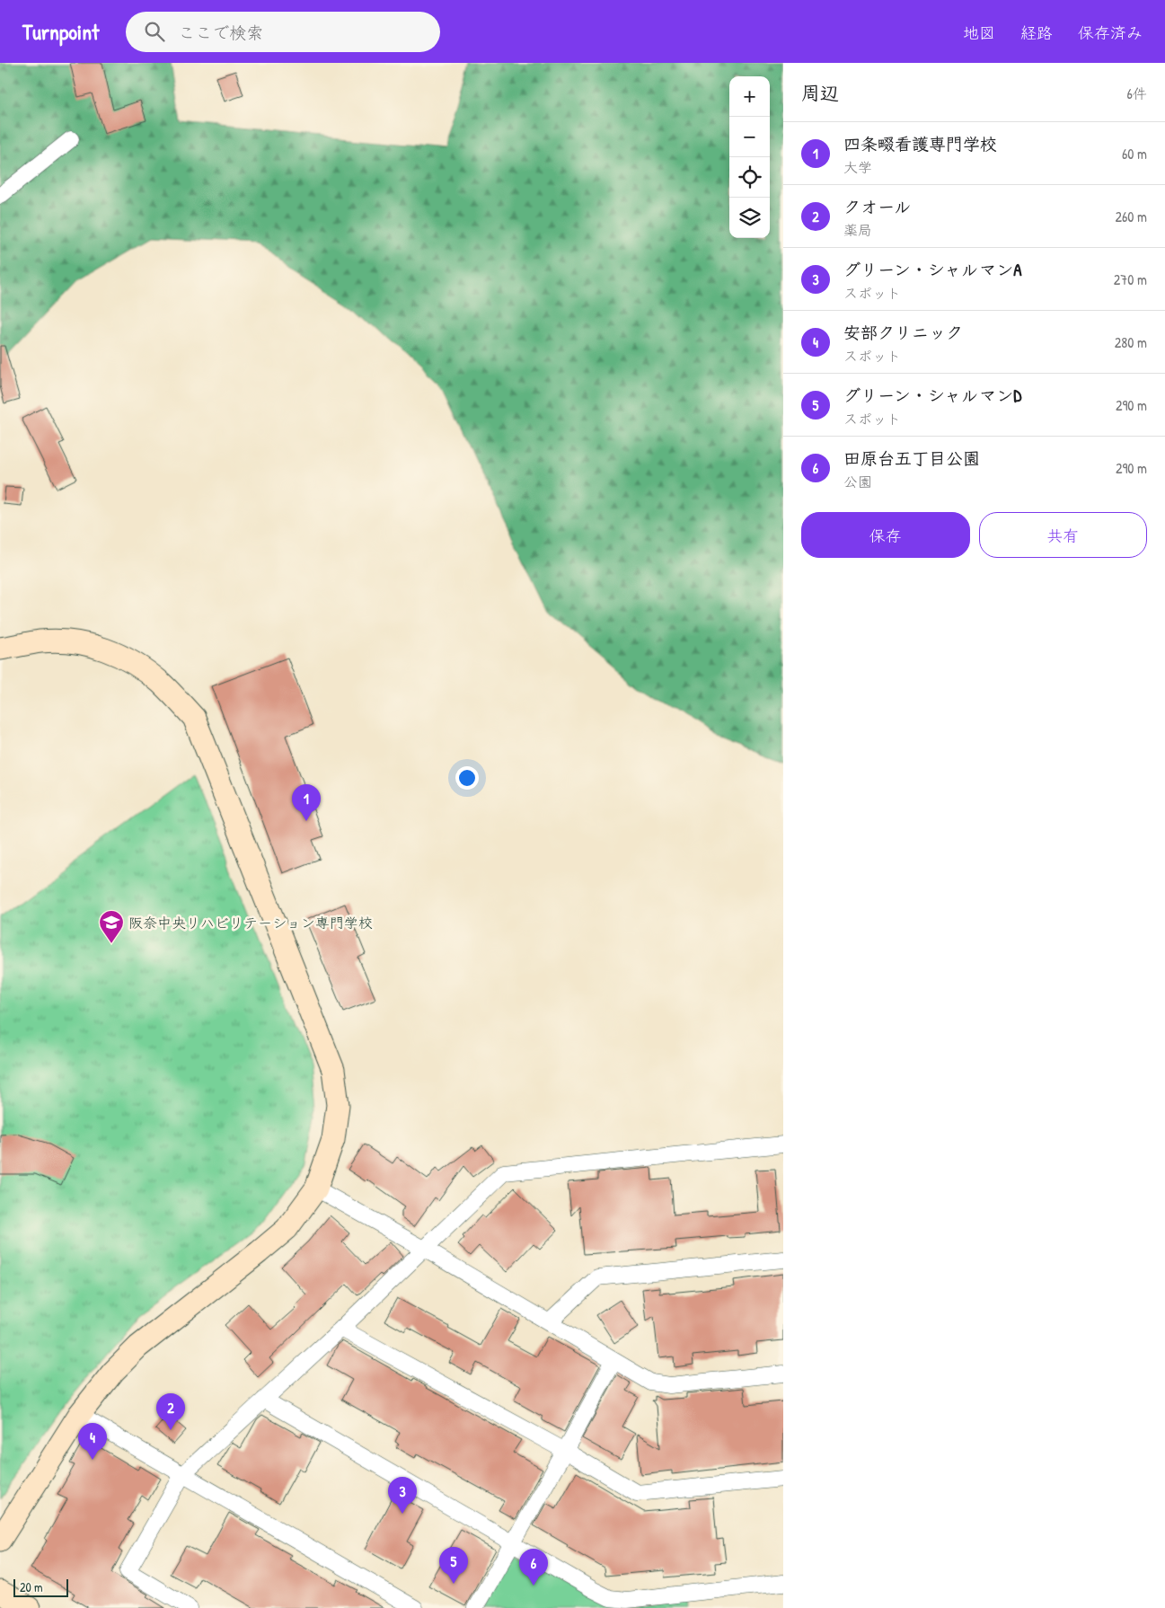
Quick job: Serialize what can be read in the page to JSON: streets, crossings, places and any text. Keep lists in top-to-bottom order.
{
  "places": {
    "school or university": ["阪奈中央リハビリテーション専門学校"]
  },
  "scale_bar": "20 m",
  "page": {
    "header": "Turnpoint",
    "search": "ここで検索",
    "nav": ["地図", "経路", "保存済み"],
    "heading": ["周辺", "6件"],
    "map_buttons": ["+", "−"],
    "list": [
      {
        "mark": "1",
        "name": "四条畷看護専門学校",
        "note": "大学",
        "value": "60 m"
      },
      {
        "mark": "2",
        "name": "クオール",
        "note": "薬局",
        "value": "260 m"
      },
      {
        "mark": "3",
        "name": "グリーン・シャルマンA",
        "note": "スポット",
        "value": "270 m"
      },
      {
        "mark": "4",
        "name": "安部クリニック",
        "note": "スポット",
        "value": "280 m"
      },
      {
        "mark": "5",
        "name": "グリーン・シャルマンD",
        "note": "スポット",
        "value": "290 m"
      },
      {
        "mark": "6",
        "name": "田原台五丁目公園",
        "note": "公園",
        "value": "290 m"
      }
    ],
    "buttons": ["保存", "共有"],
    "pins": [
      "1",
      "2",
      "4",
      "3",
      "5",
      "6"
    ],
    "scale": "20 m"
  }
}
